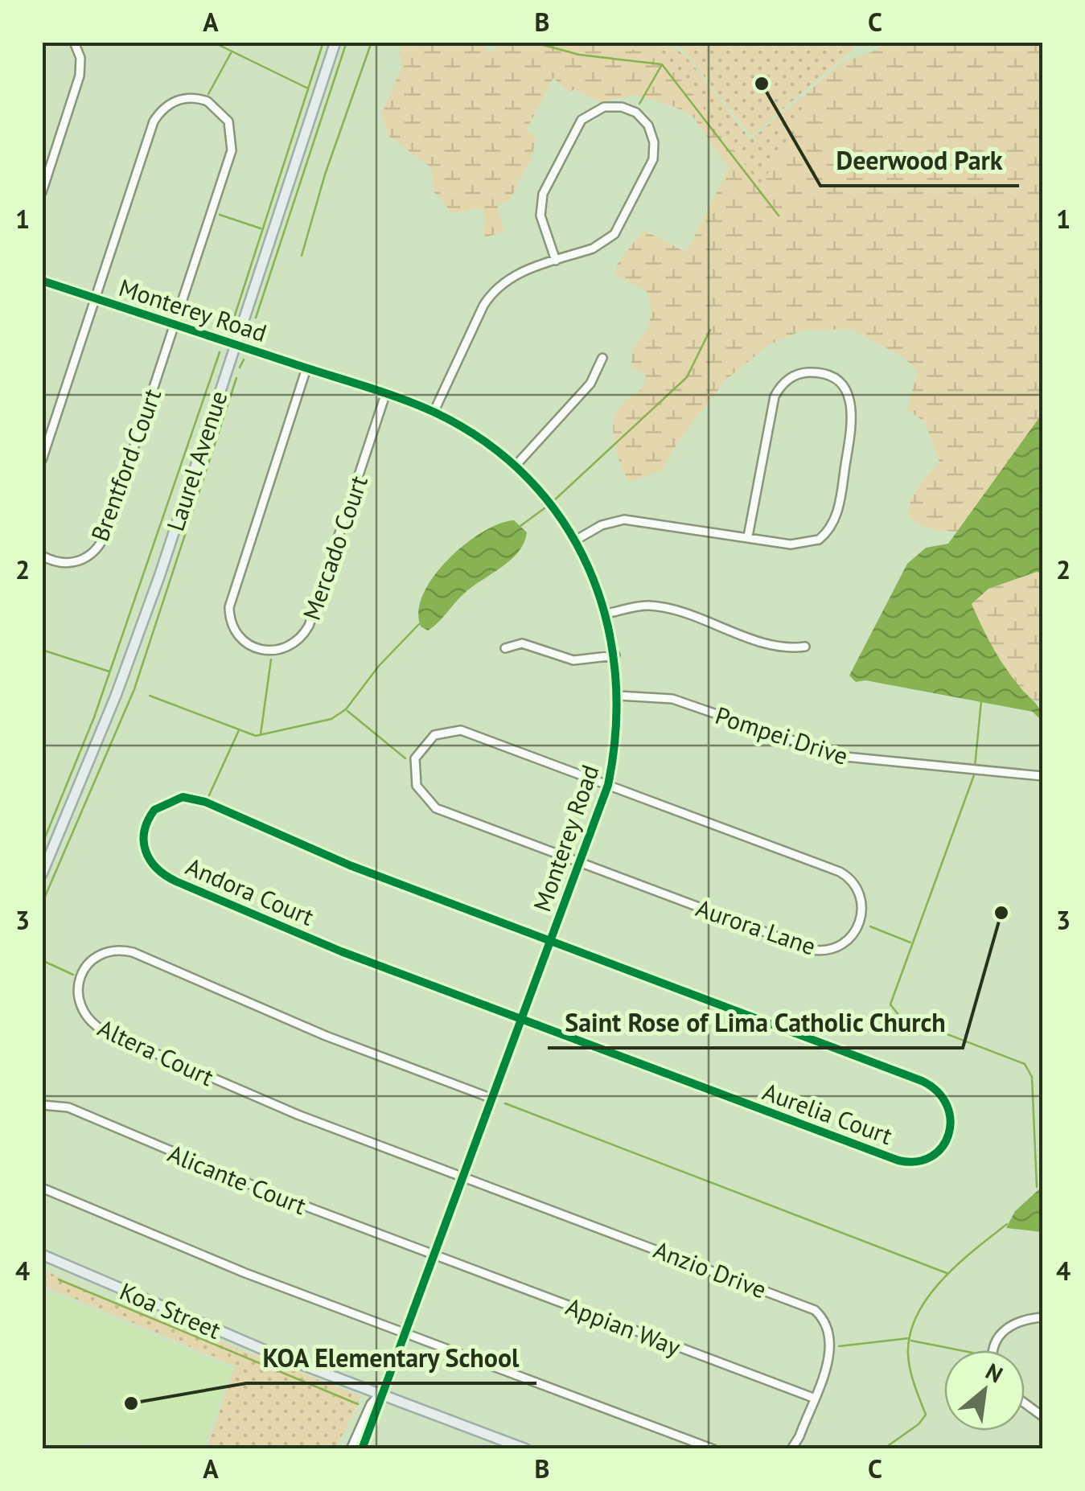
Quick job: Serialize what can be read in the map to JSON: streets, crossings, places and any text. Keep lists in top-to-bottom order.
{
  "streets": {
    "main road": ["Laurel Avenue", "Koa Street"],
    "street": [
      "Monterey Road",
      "Brentford Court",
      "Mercado Court",
      "Pompei Drive",
      "Andora Court",
      "Aurora Lane",
      "Altera Court",
      "Aurelia Court",
      "Alicante Court",
      "Anzio Drive",
      "Appian Way"
    ]
  },
  "crossings": [
    ["Monterey Road", "Laurel Avenue"],
    ["Monterey Road", "Brentford Court"],
    ["Monterey Road", "Mercado Court"],
    ["Monterey Road", "Pompei Drive"],
    ["Monterey Road", "Andora Court"],
    ["Monterey Road", "Aurora Lane"],
    ["Monterey Road", "Altera Court"],
    ["Monterey Road", "Aurelia Court"],
    ["Monterey Road", "Alicante Court"],
    ["Monterey Road", "Anzio Drive"],
    ["Monterey Road", "Koa Street"],
    ["Monterey Road", "Appian Way"],
    ["Andora Court", "Aurelia Court"],
    ["Altera Court", "Anzio Drive"],
    ["Alicante Court", "Appian Way"],
    ["Anzio Drive", "Appian Way"]
  ],
  "places": ["Deerwood Park", "Saint Rose of Lima Catholic Church", "KOA Elementary School"],
  "north": "top right",
  "grid": {
    "columns": ["A", "B", "C"],
    "rows": [
      "1",
      "2",
      "3",
      "4"
    ]
  }
}
